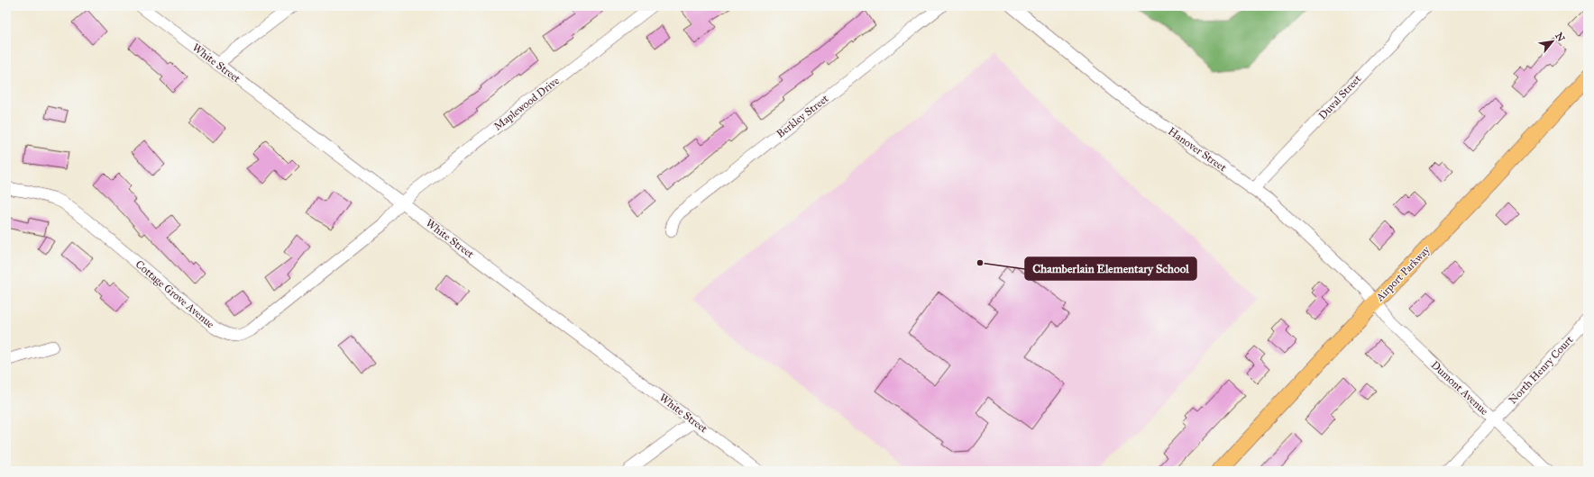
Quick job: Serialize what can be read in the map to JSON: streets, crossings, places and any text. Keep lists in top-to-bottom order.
{
  "streets": {
    "main road": ["Airport Parkway"],
    "street": [
      "White Street",
      "Duval Street",
      "Maplewood Drive",
      "Berkley Street",
      "Hanover Street",
      "Cottage Grove Avenue",
      "North Henry Court",
      "Dumont Avenue"
    ]
  },
  "crossings": [
    ["White Street", "Maplewood Drive"],
    ["White Street", "Cottage Grove Avenue"],
    ["Duval Street", "Hanover Street"],
    ["Maplewood Drive", "Cottage Grove Avenue"],
    ["Hanover Street", "Airport Parkway"],
    ["Hanover Street", "Dumont Avenue"],
    ["Airport Parkway", "Dumont Avenue"],
    ["North Henry Court", "Dumont Avenue"]
  ],
  "places": ["Chamberlain Elementary School"],
  "north": "top right"
}
